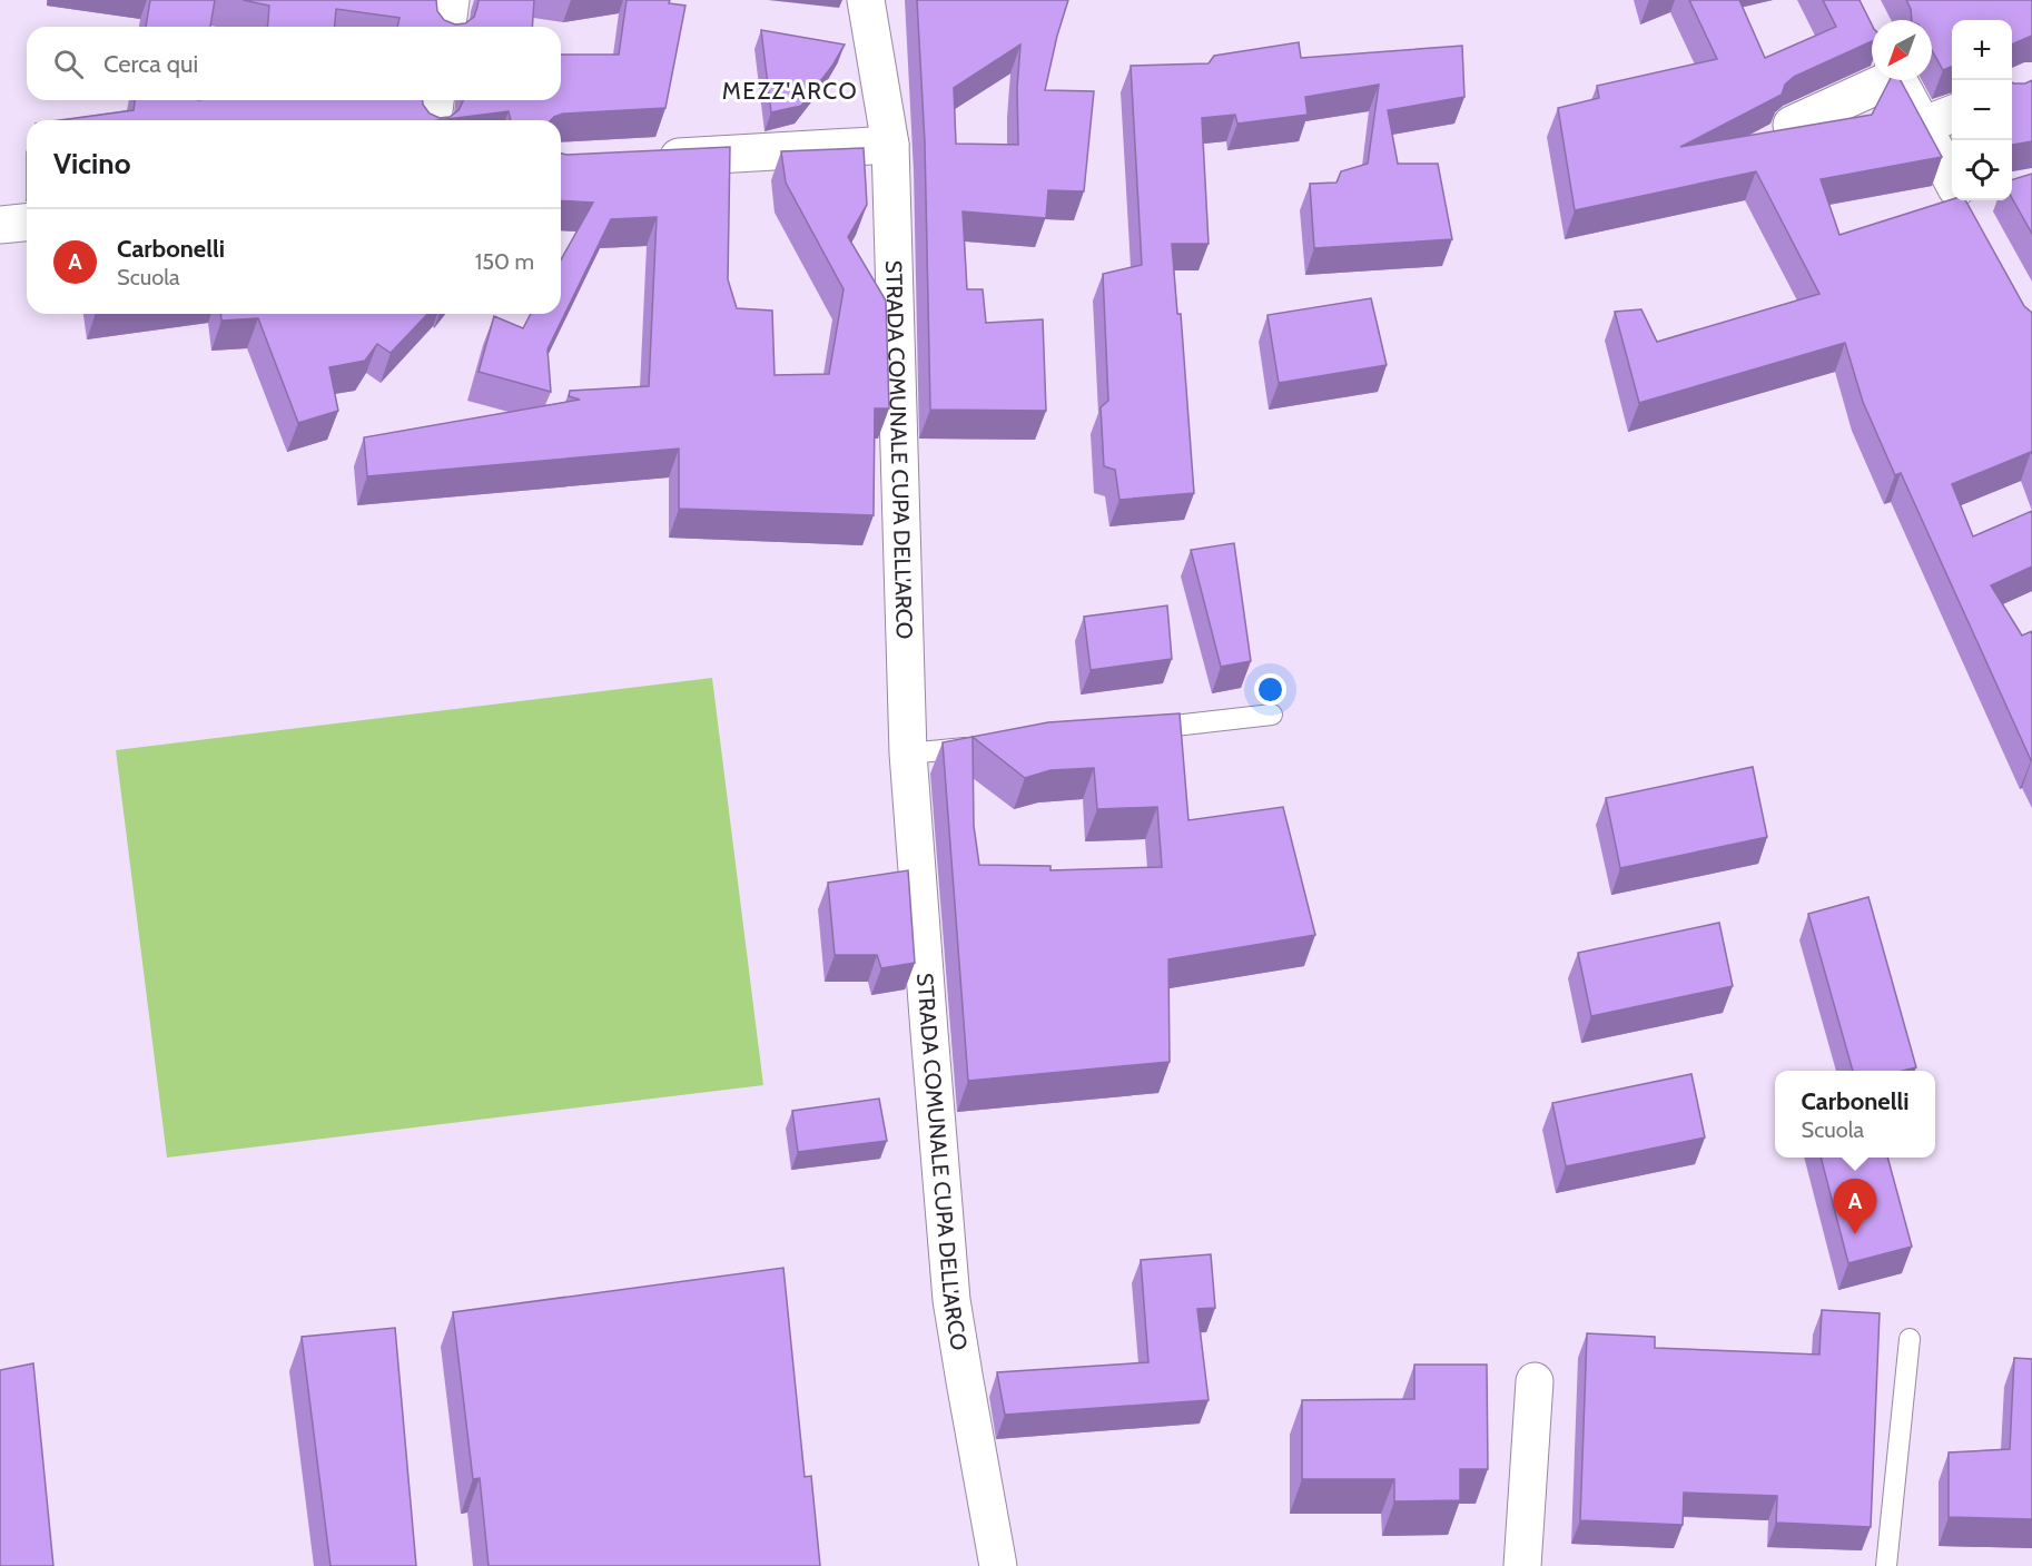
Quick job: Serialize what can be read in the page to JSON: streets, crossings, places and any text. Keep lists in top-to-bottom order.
{
  "streets": {
    "street": ["STRADA COMUNALE CUPA DELL'ARCO"]
  },
  "districts": ["MEZZ'ARCO"],
  "north": "bottom left",
  "page": {
    "map_buttons": ["+", "−"],
    "search": "Cerca qui",
    "heading": "Vicino",
    "list": [
      {
        "mark": "A",
        "name": "Carbonelli",
        "note": "Scuola",
        "value": "150 m"
      }
    ],
    "popup": ["Carbonelli", "Scuola"],
    "pins": "A"
  }
}
